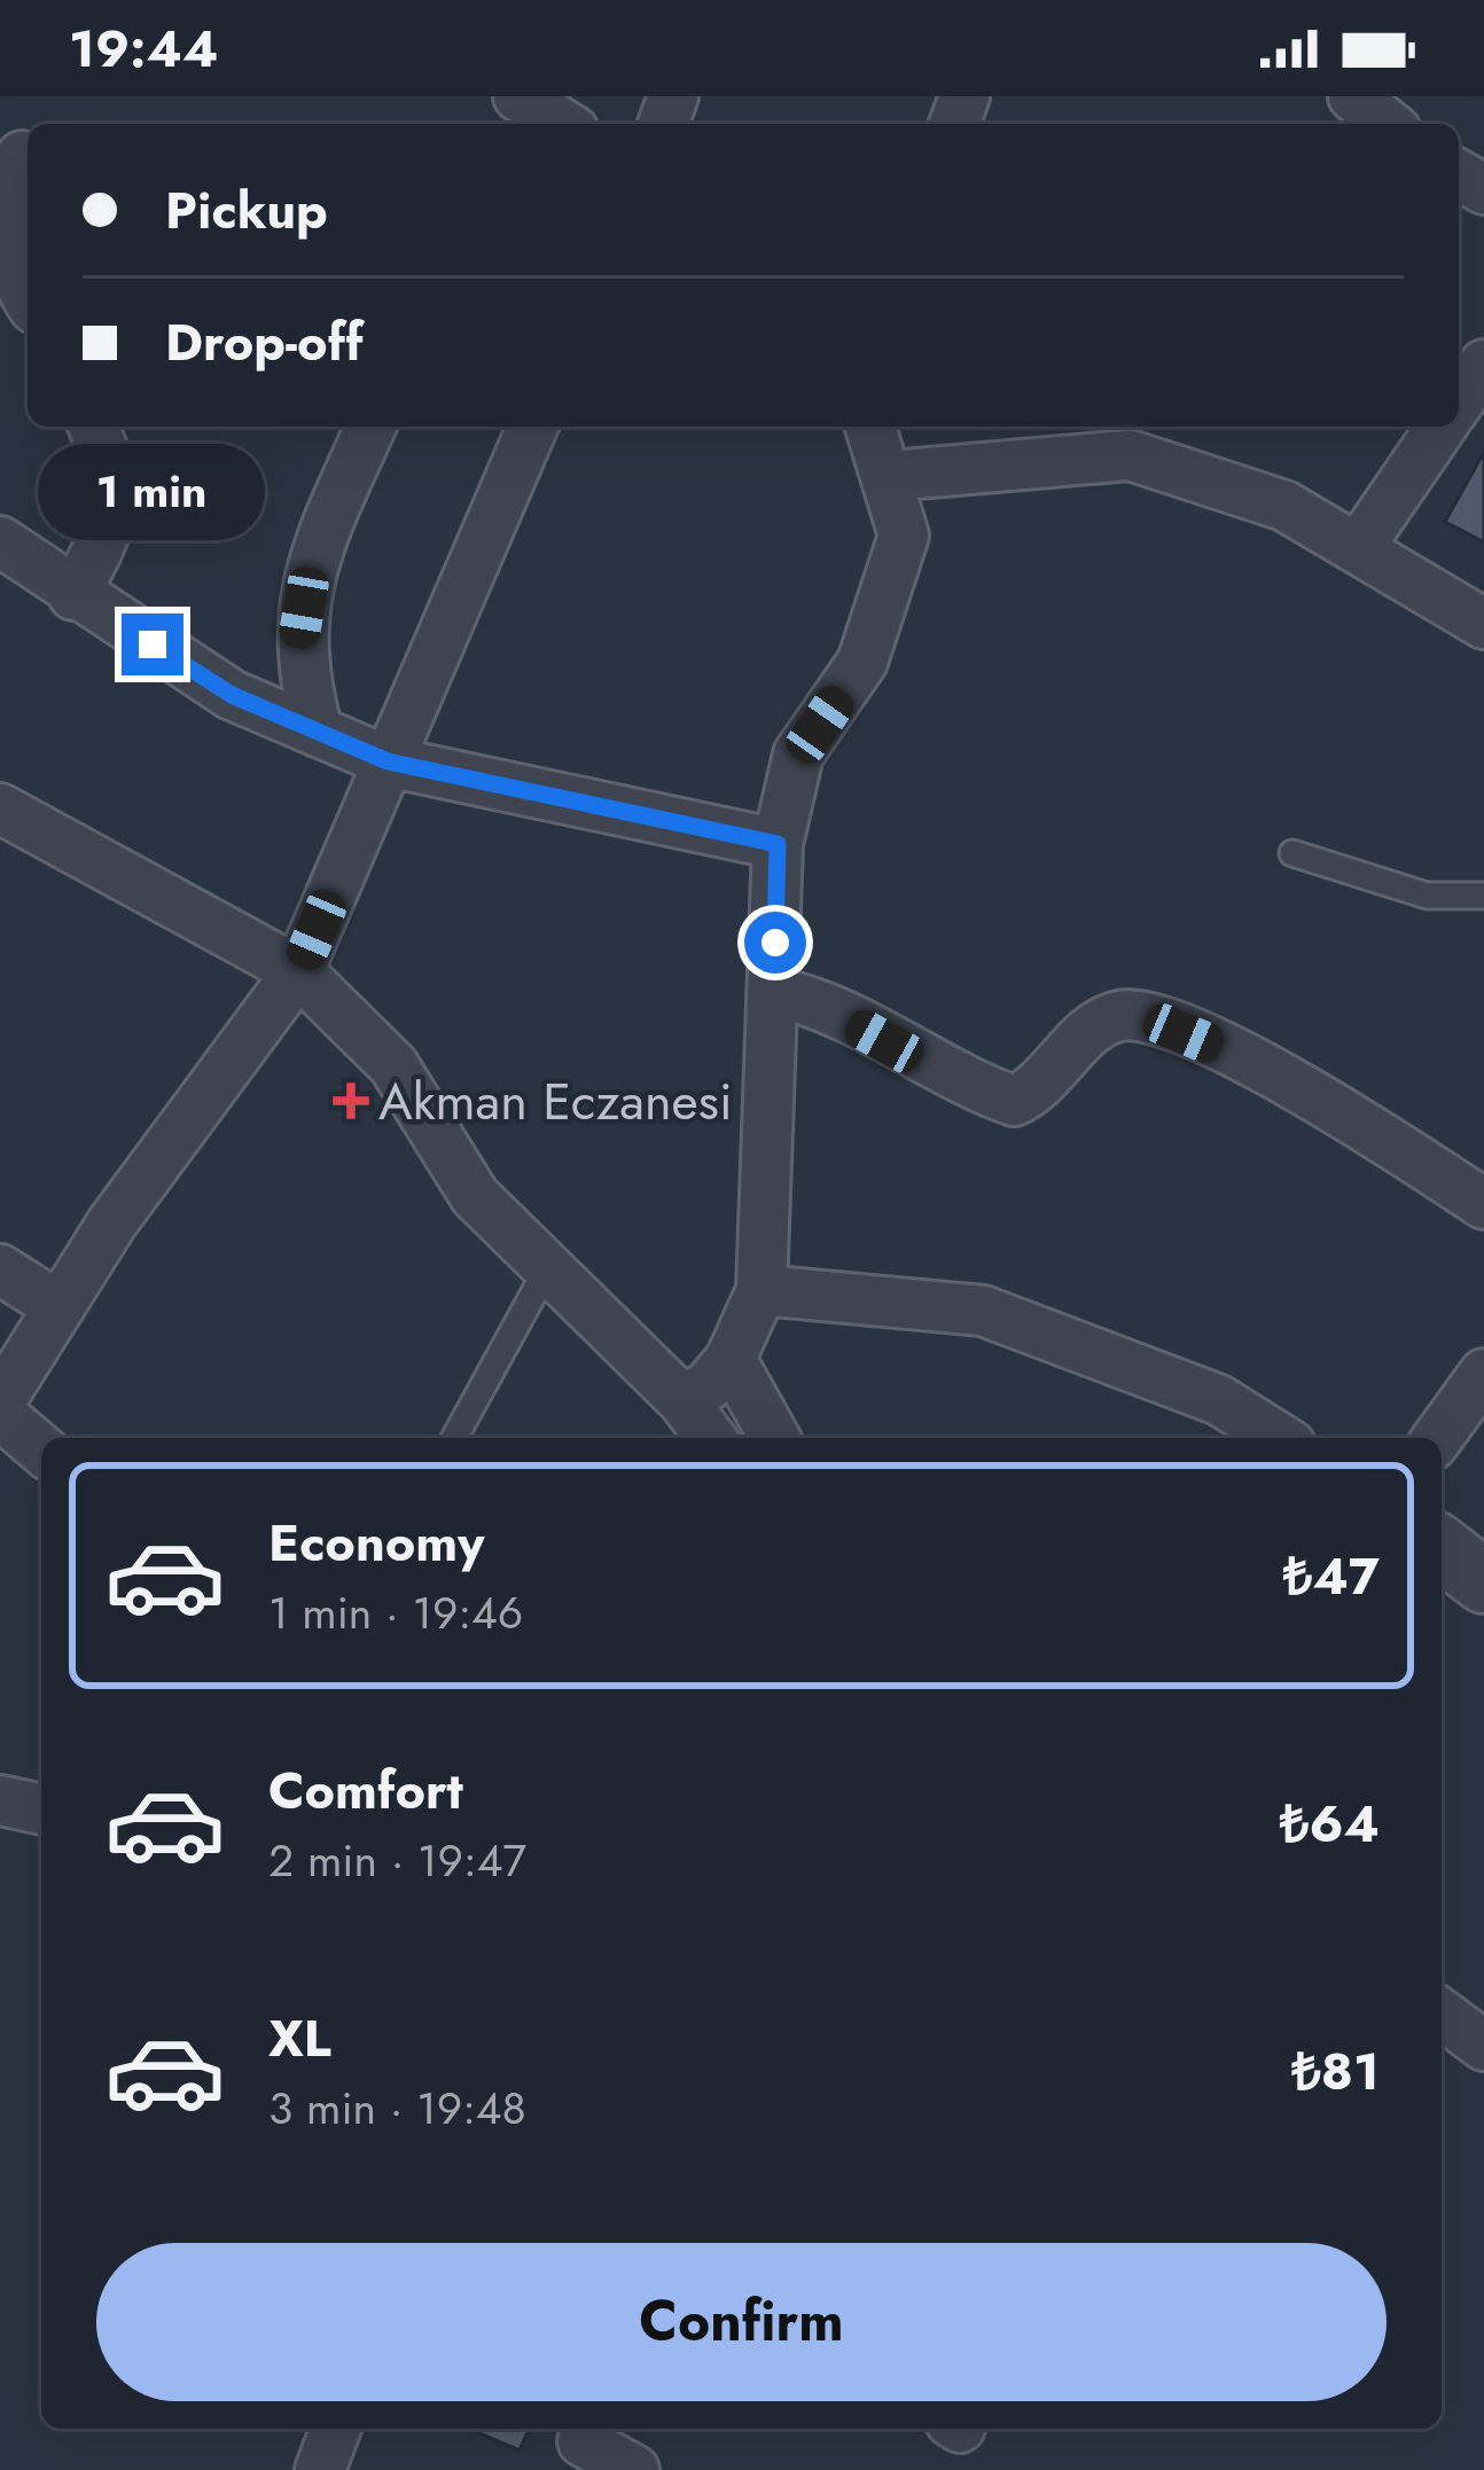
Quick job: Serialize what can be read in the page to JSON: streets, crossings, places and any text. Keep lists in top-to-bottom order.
{
  "places": {
    "health": ["Akman Eczanesi"]
  },
  "page": {
    "status": "19:44",
    "banner": ["Pickup", "Drop-off"],
    "bubble": "1 min",
    "list": [
      {
        "name": "Economy",
        "note": "1 min · 19:46",
        "value": "₺47"
      },
      {
        "name": "Comfort",
        "note": "2 min · 19:47",
        "value": "₺64"
      },
      {
        "name": "XL",
        "note": "3 min · 19:48",
        "value": "₺81"
      }
    ],
    "buttons": "Confirm"
  }
}
